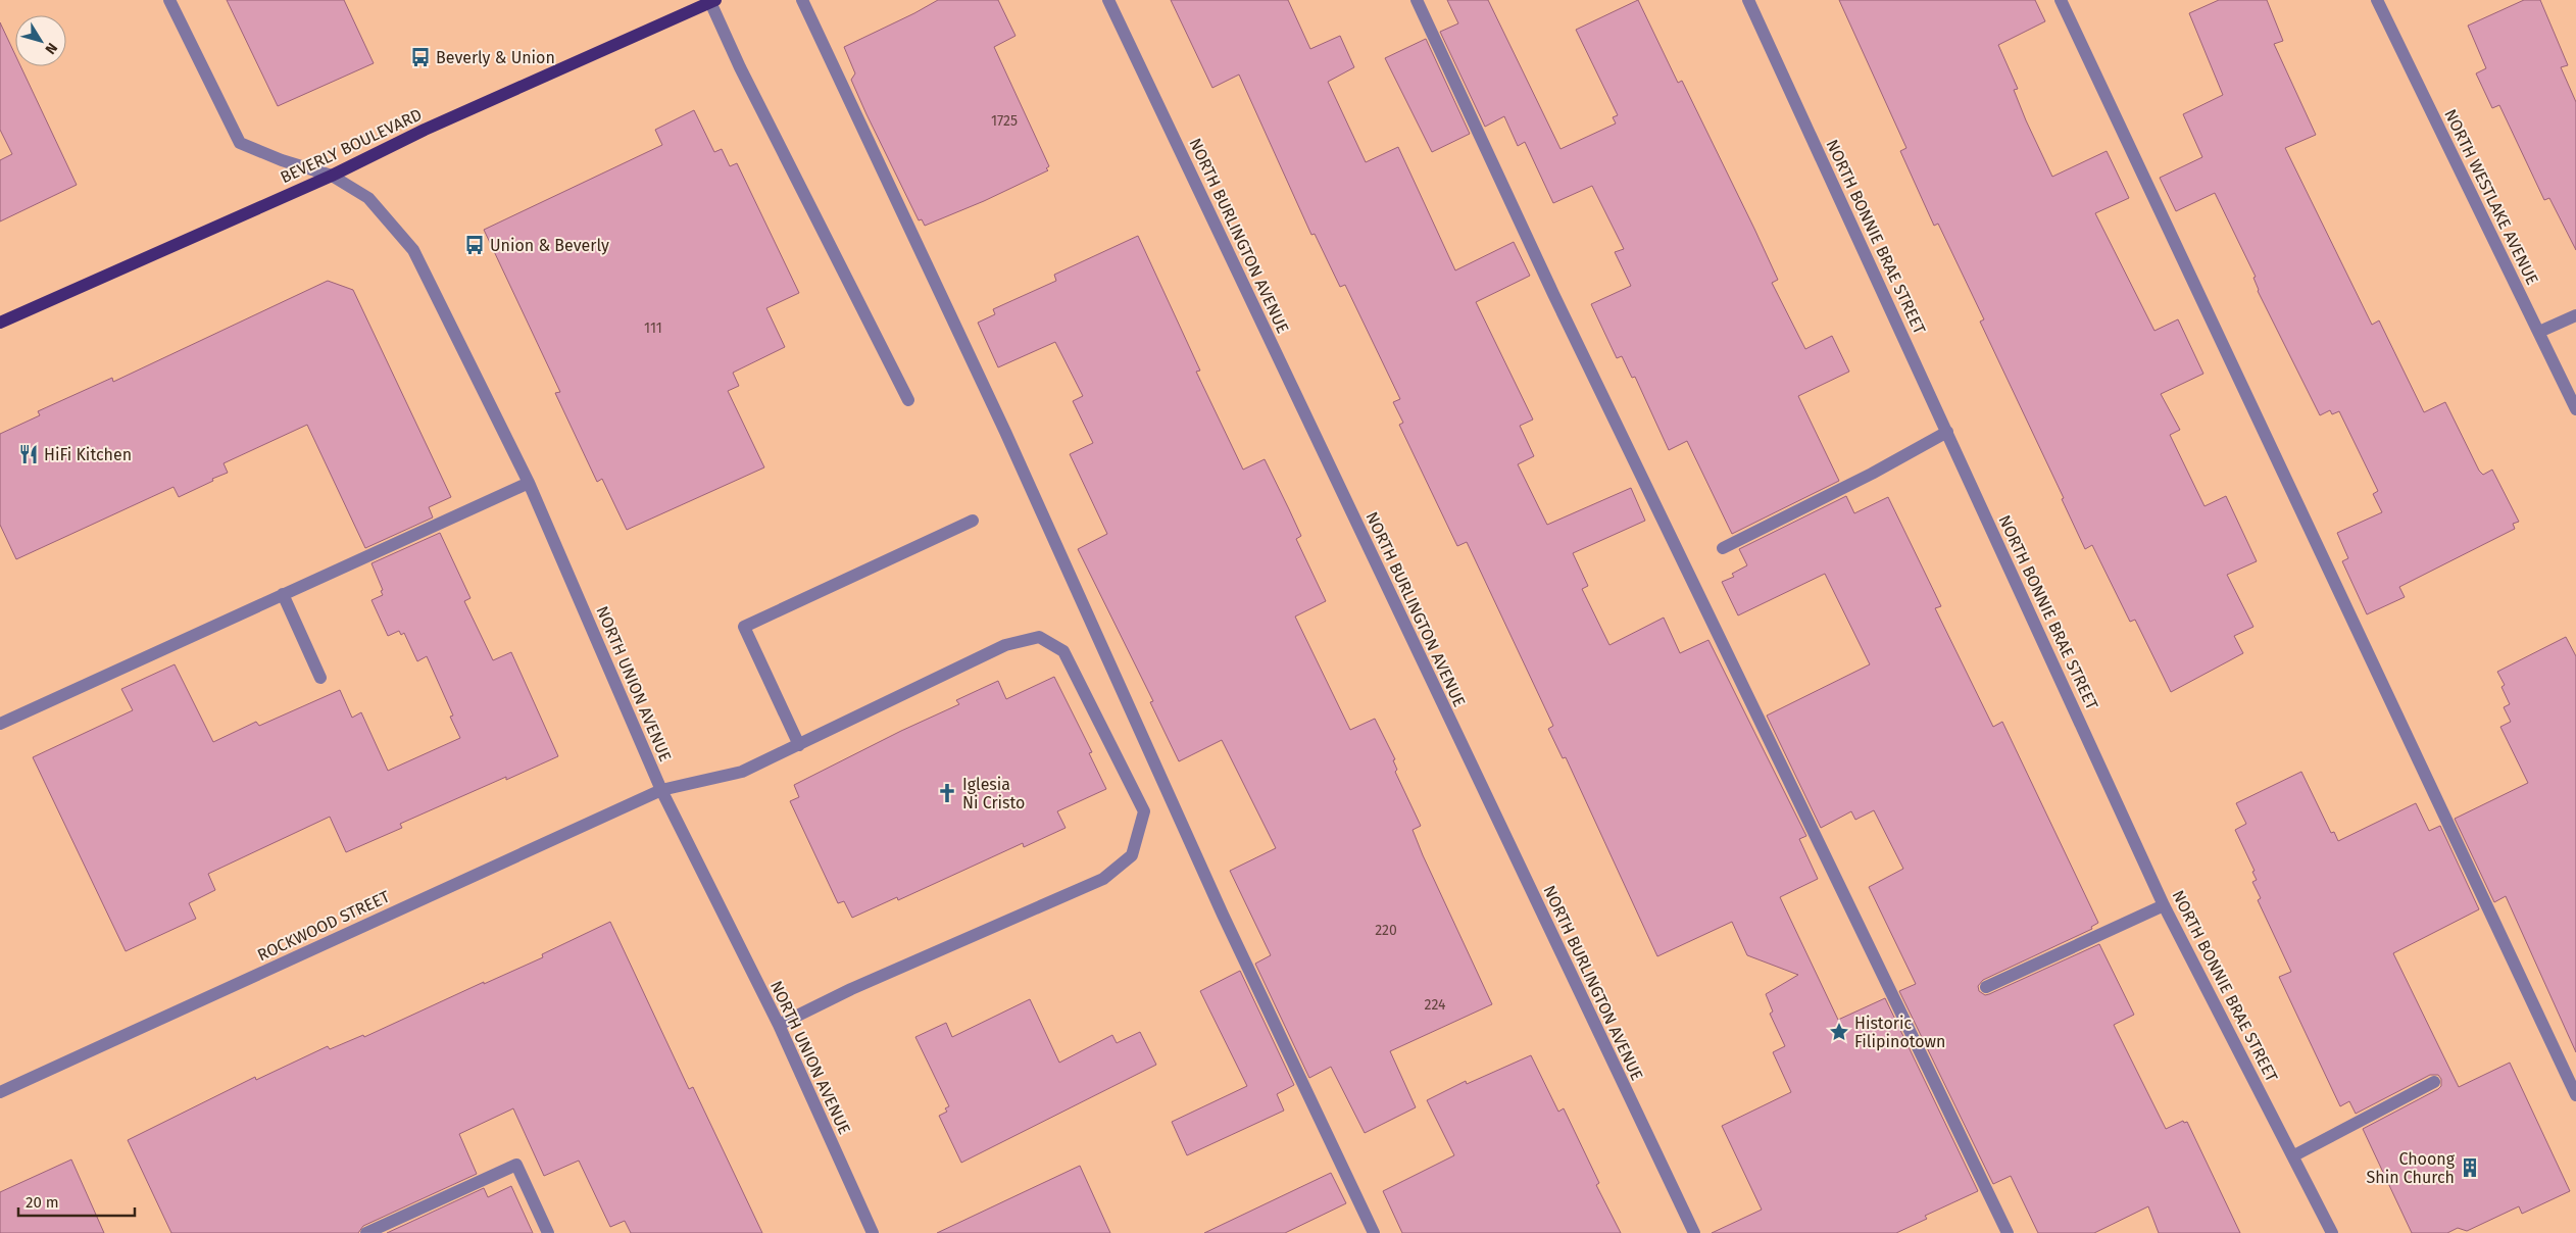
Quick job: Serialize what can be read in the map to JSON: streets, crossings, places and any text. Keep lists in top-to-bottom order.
{
  "streets": {
    "main road": ["BEVERLY BOULEVARD"],
    "street": [
      "NORTH WESTLAKE AVENUE",
      "NORTH BURLINGTON AVENUE",
      "NORTH BONNIE BRAE STREET",
      "NORTH UNION AVENUE",
      "ROCKWOOD STREET"
    ]
  },
  "crossings": [
    ["BEVERLY BOULEVARD", "NORTH UNION AVENUE"],
    ["NORTH UNION AVENUE", "ROCKWOOD STREET"]
  ],
  "places": {
    "bus stop": ["Beverly & Union", "Union & Beverly"],
    "restaurant": ["HiFi Kitchen"],
    "church": ["Iglesia Ni Cristo"],
    "place": ["Historic Filipinotown"],
    "building": ["Choong Shin Church"]
  },
  "house_numbers": [
    "1725",
    "111",
    "220",
    "224"
  ],
  "scale_bar": "20 m",
  "north": "bottom right"
}
